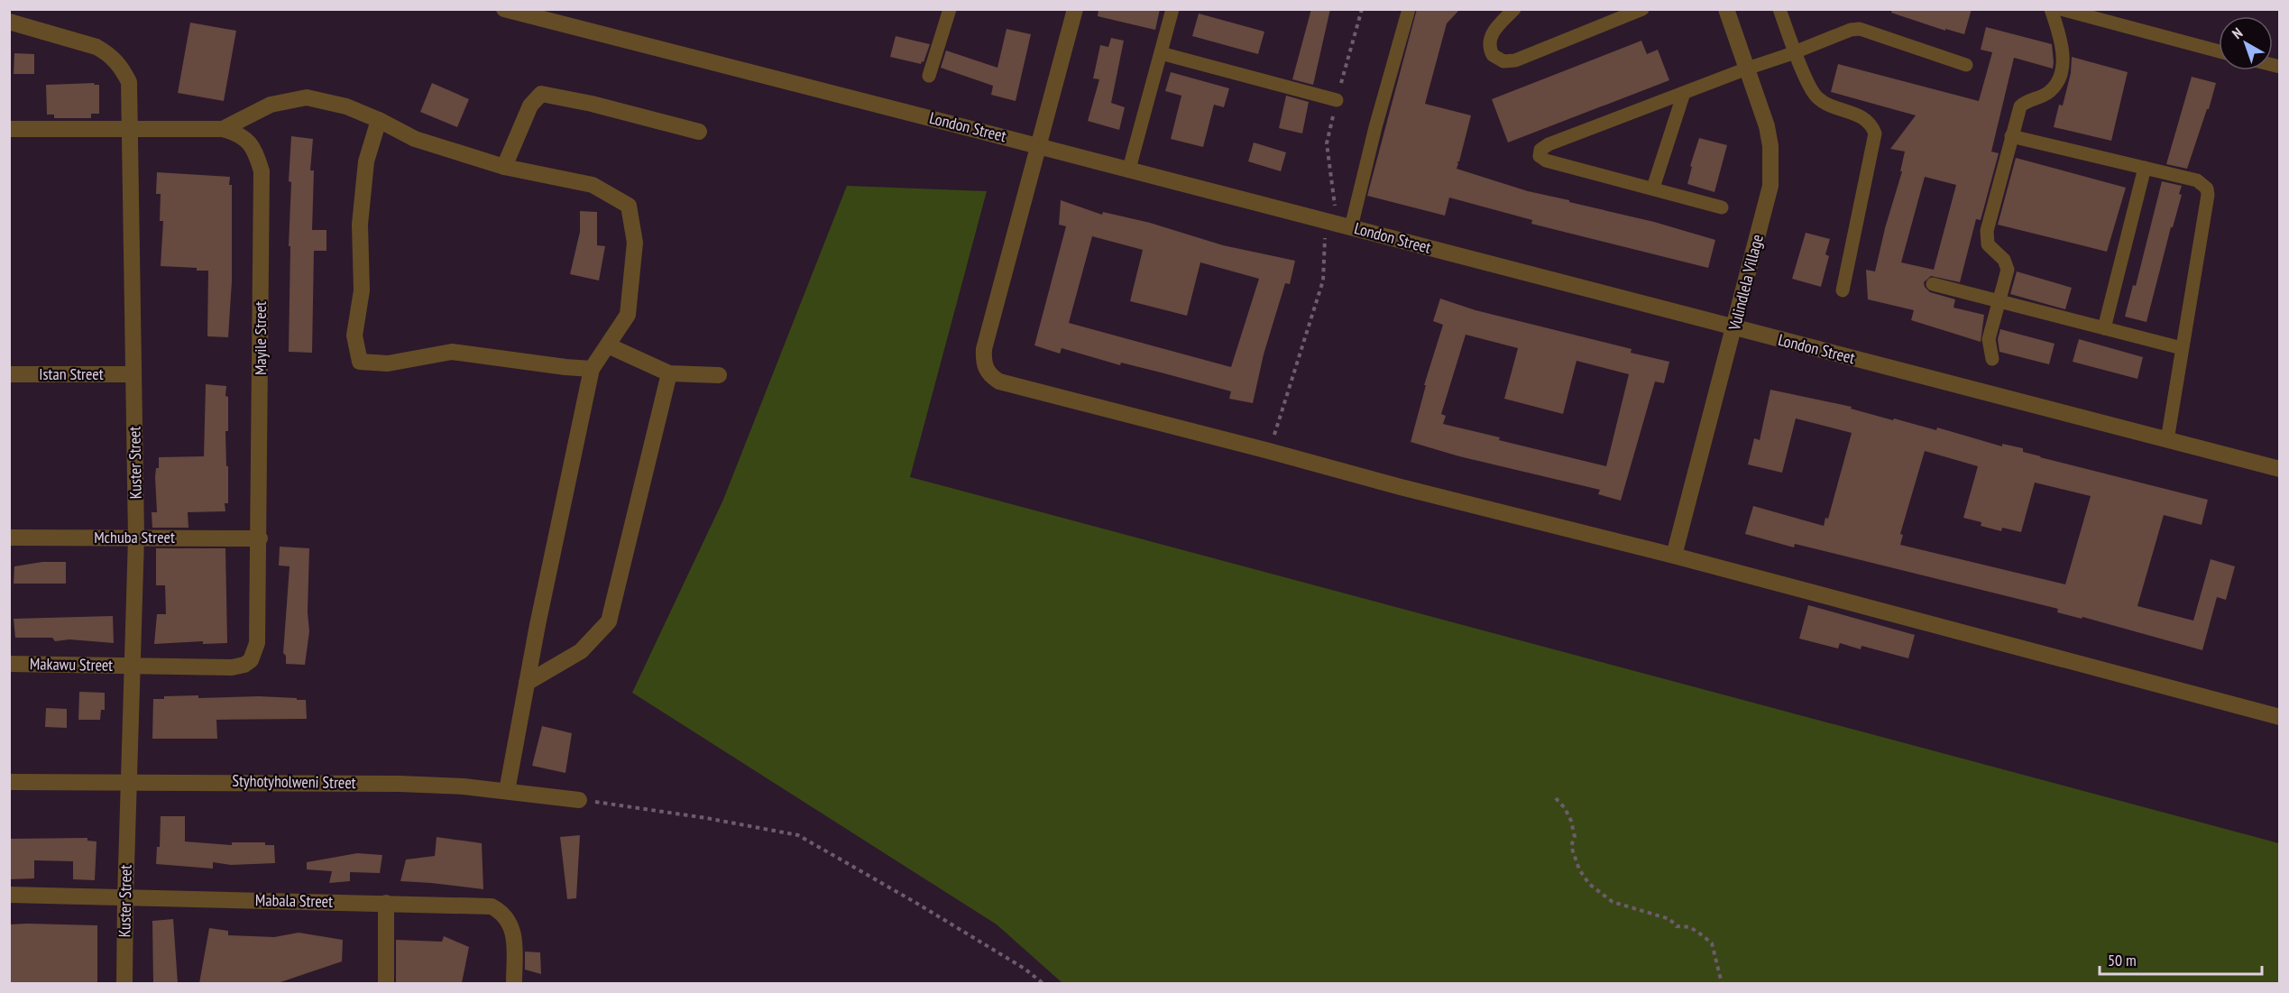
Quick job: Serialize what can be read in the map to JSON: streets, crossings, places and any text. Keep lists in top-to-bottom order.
{
  "streets": {
    "street": [
      "London Street",
      "Vulindlela Village",
      "Mayile Street",
      "Istan Street",
      "Kuster Street",
      "Mchuba Street",
      "Makawu Street",
      "Styhotyholweni Street",
      "Mabala Street"
    ]
  },
  "crossings": [
    ["London Street", "Vulindlela Village"],
    ["Mayile Street", "Kuster Street"],
    ["Mayile Street", "Mchuba Street"],
    ["Mayile Street", "Makawu Street"],
    ["Istan Street", "Kuster Street"],
    ["Kuster Street", "Mchuba Street"],
    ["Kuster Street", "Makawu Street"],
    ["Kuster Street", "Styhotyholweni Street"],
    ["Kuster Street", "Mabala Street"]
  ],
  "scale_bar": "50 m",
  "north": "top left"
}
